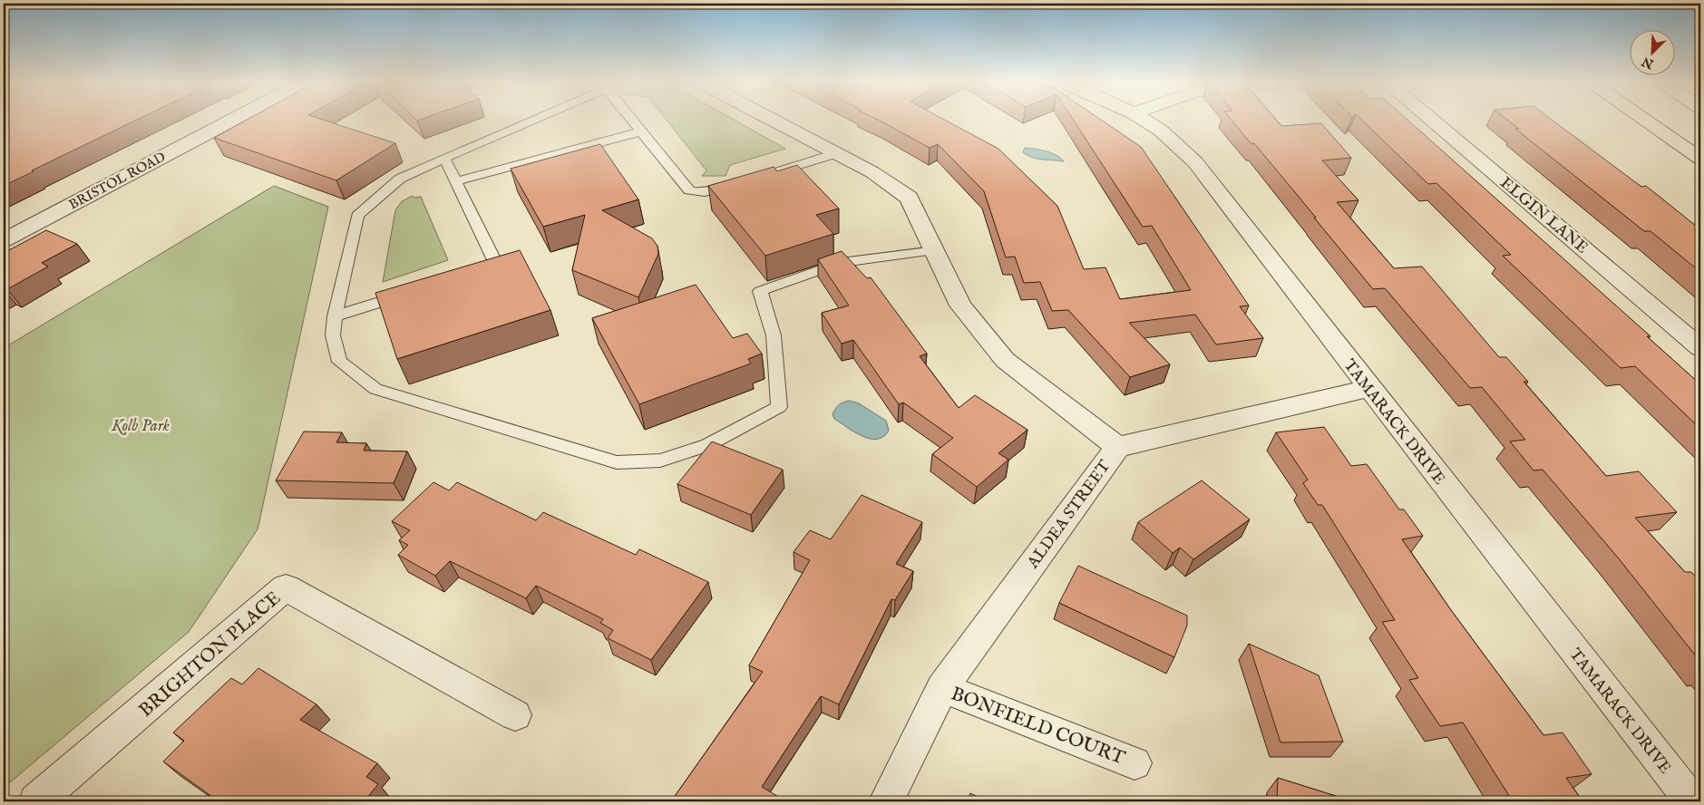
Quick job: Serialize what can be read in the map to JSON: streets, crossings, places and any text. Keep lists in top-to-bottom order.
{
  "streets": {
    "street": [
      "BRISTOL ROAD",
      "ELGIN LANE",
      "TAMARACK DRIVE",
      "ALDEA STREET",
      "BRIGHTON PLACE",
      "BONFIELD COURT"
    ]
  },
  "crossings": [
    ["TAMARACK DRIVE", "ALDEA STREET"],
    ["ALDEA STREET", "BONFIELD COURT"]
  ],
  "parks": ["Kolb Park"],
  "north": "bottom left"
}
